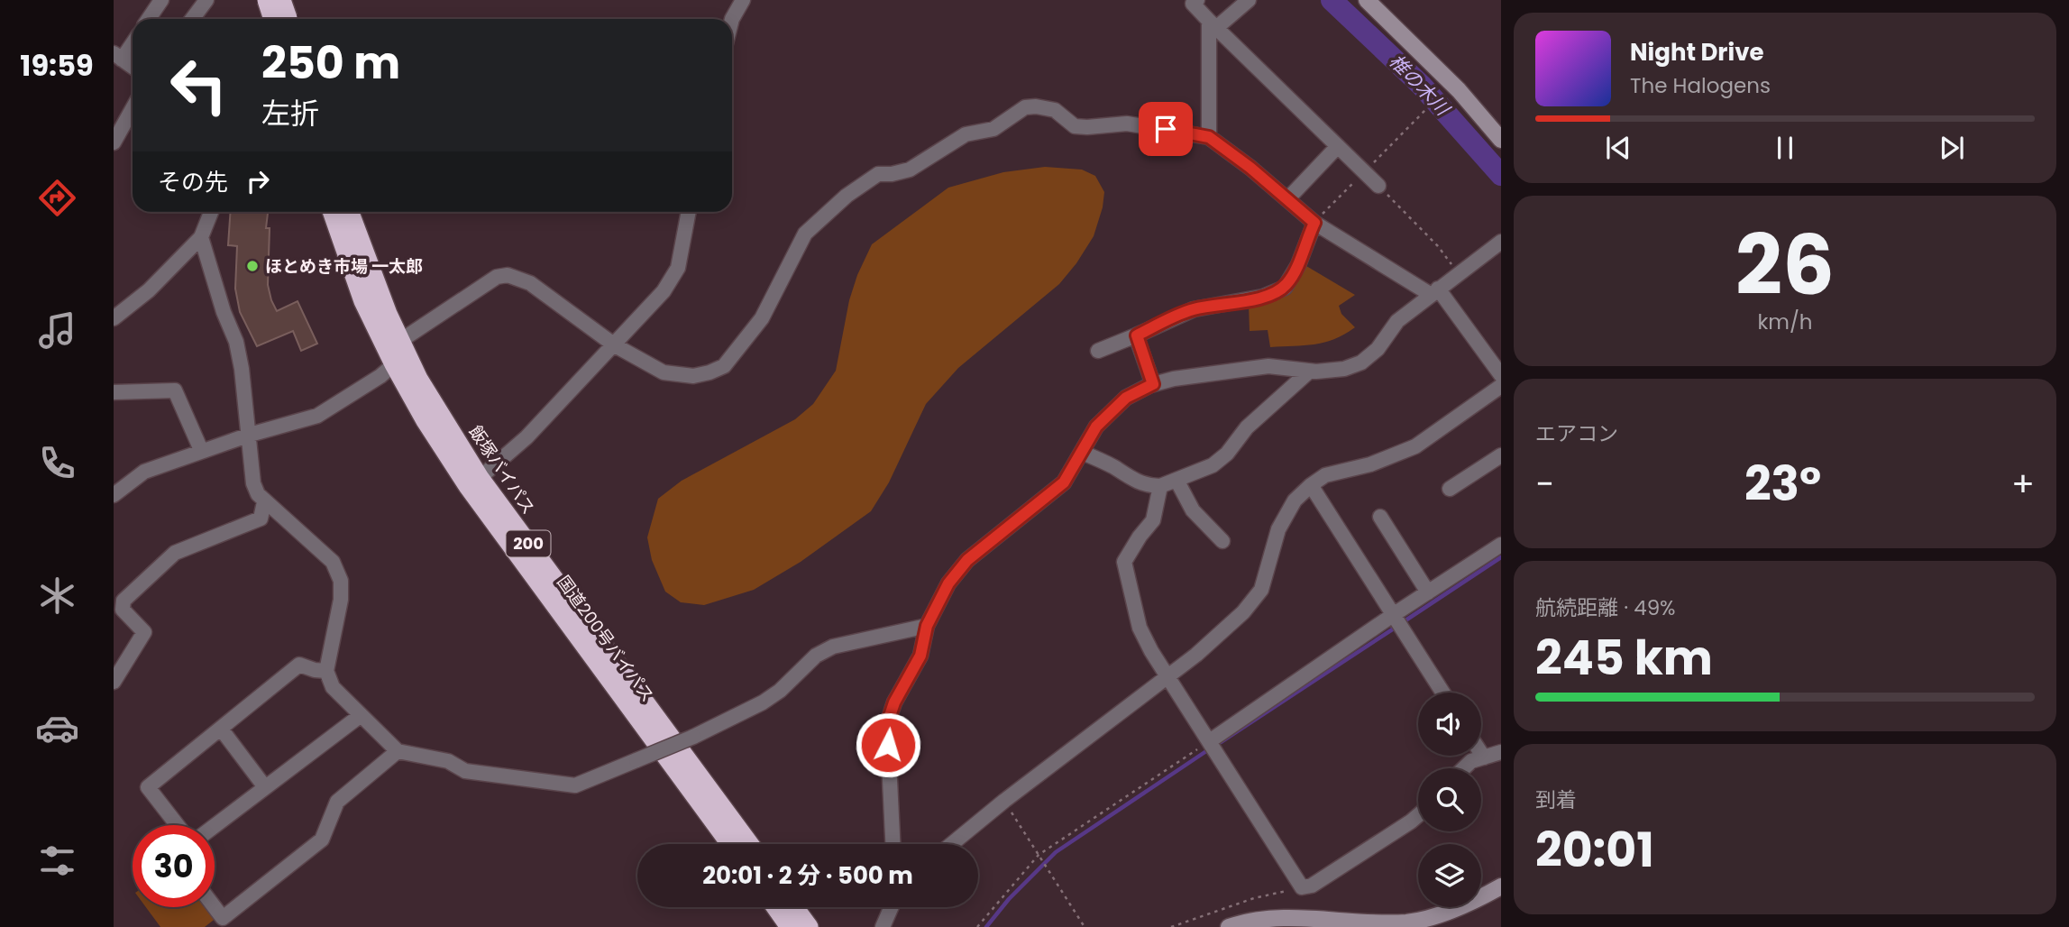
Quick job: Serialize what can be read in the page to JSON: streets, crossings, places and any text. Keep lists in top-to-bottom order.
{
  "streets": {
    "highway": ["飯塚バイパス", "200", "国道200号バイパス"]
  },
  "water": ["椎の木川"],
  "places": ["ほとめき市場 一太郎"],
  "page": {
    "tabs": "19:59",
    "turn": ["250 m", "左折"],
    "song": ["Night Drive", "The Halogens"],
    "then": "その先",
    "tile": [
      ["26", "km/h"],
      "エアコン",
      ["航続距離 · 49%", "245 km"],
      ["到着", "20:01"]
    ],
    "heat": ["−", "23°", "+"],
    "limit": "30",
    "trip": "20:01 · 2 分 · 500 m"
  }
}
